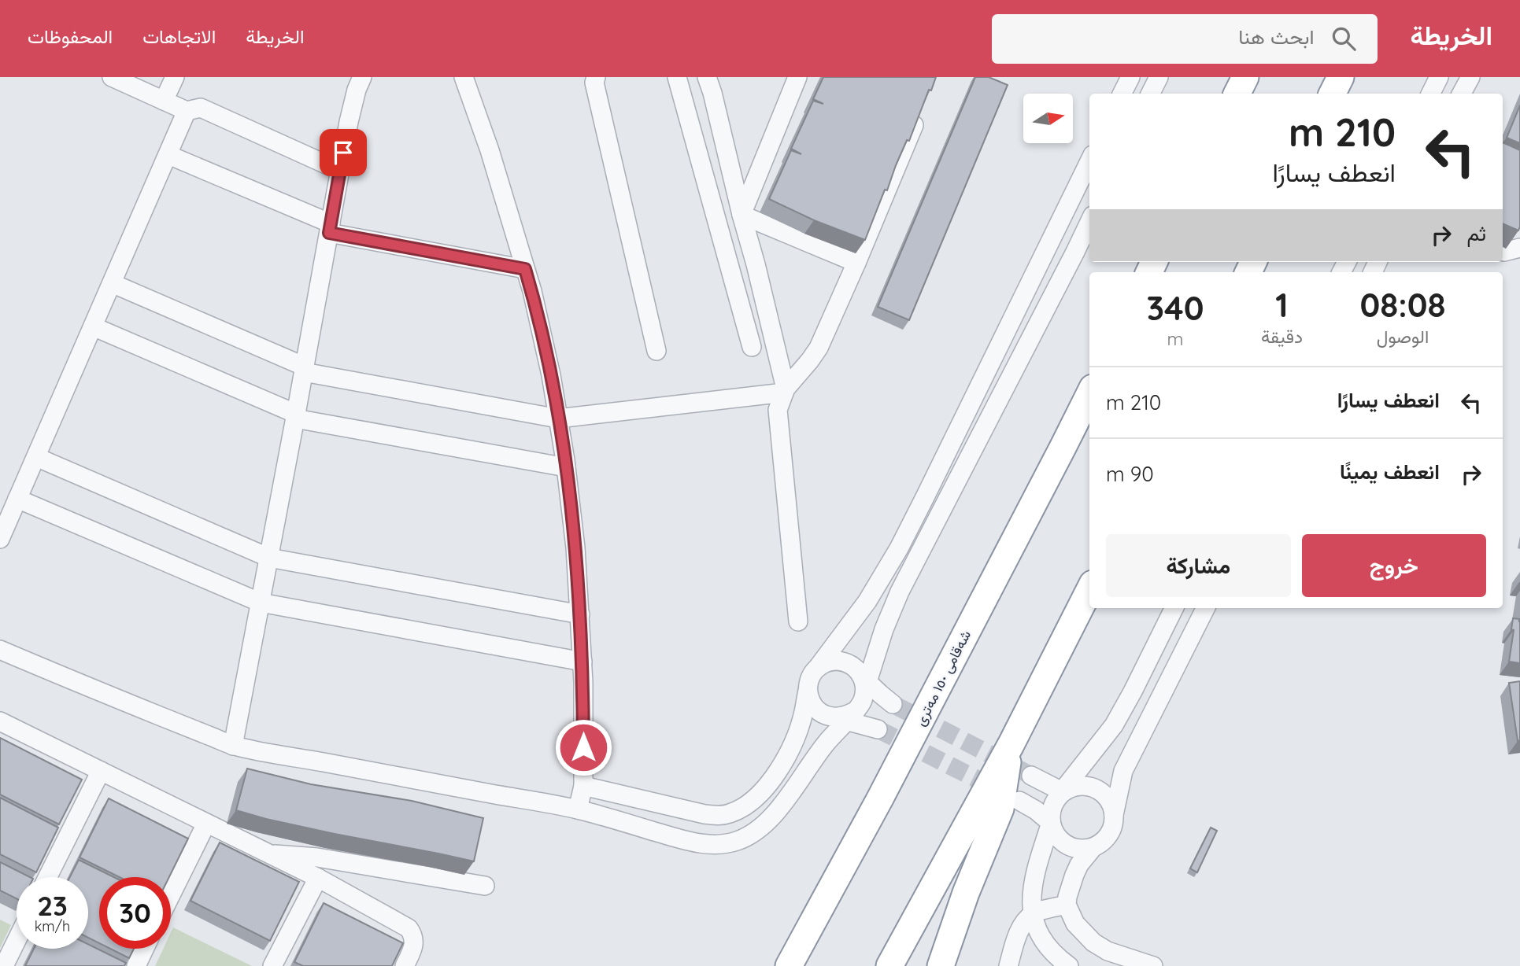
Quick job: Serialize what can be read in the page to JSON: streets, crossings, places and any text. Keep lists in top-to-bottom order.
{
  "streets": {
    "highway": ["شەقامی ١٥٠ مەتری"]
  },
  "north": "right",
  "page": {
    "header": "الخريطة",
    "search": "ابحث هنا",
    "nav": ["الخريطة", "الاتجاهات", "المحفوظات"],
    "turn": ["210 m", "انعطف يسارًا"],
    "then": "ثم",
    "eta": [
      "08:08",
      "الوصول",
      "1",
      "دقيقة",
      "340",
      "m"
    ],
    "list": [
      {
        "name": "انعطف يسارًا",
        "value": "210 m"
      },
      {
        "name": "انعطف يمينًا",
        "value": "90 m"
      }
    ],
    "buttons": ["خروج", "مشاركة"],
    "speed": "23 km/h",
    "limit": "30"
  }
}
